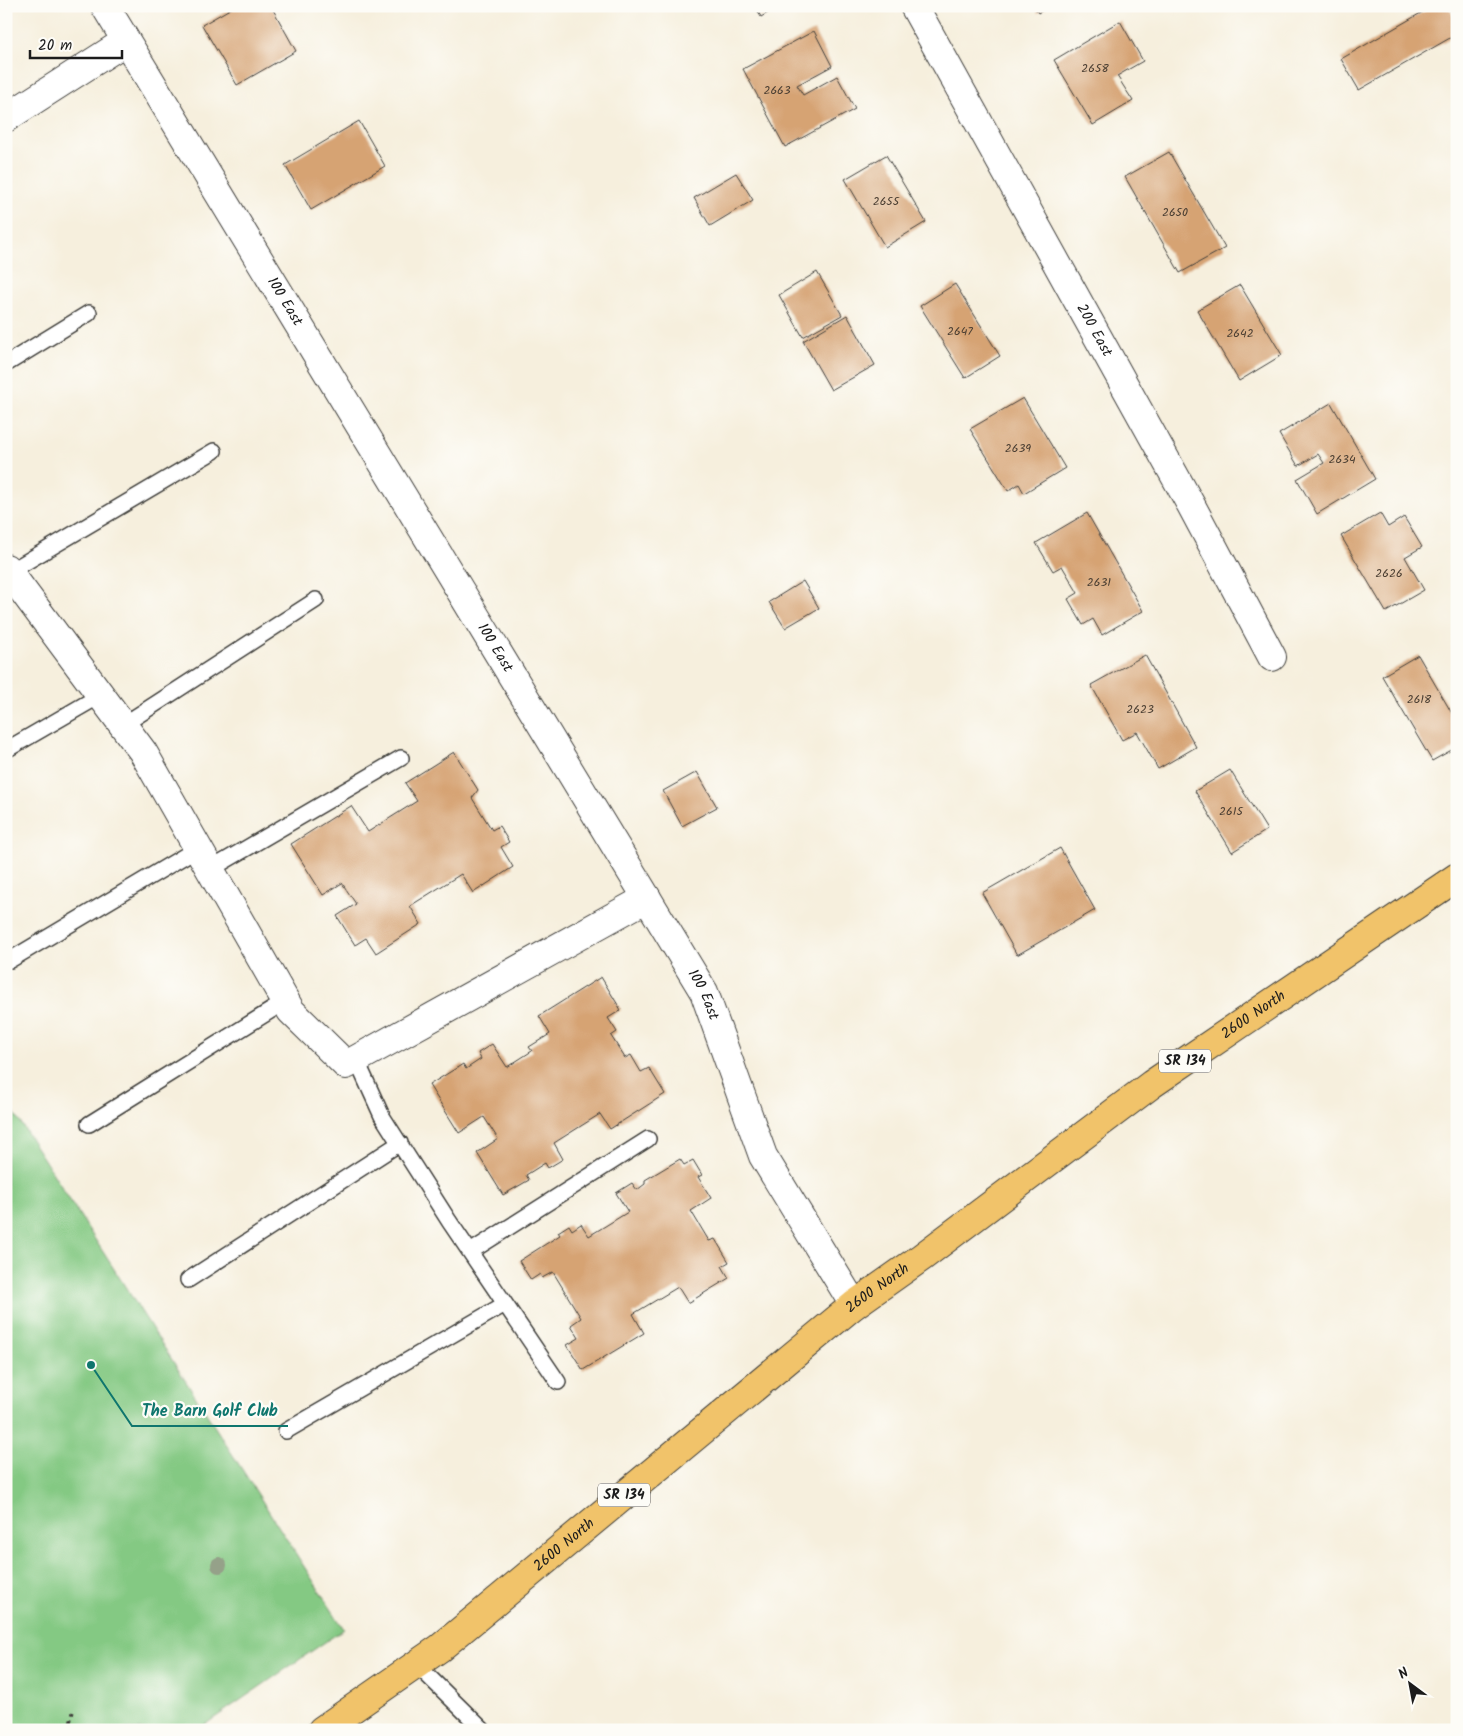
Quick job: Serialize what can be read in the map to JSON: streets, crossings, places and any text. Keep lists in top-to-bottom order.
{
  "streets": {
    "main road": ["2600 North", "SR 134"],
    "street": ["100 East", "200 East"]
  },
  "crossings": [
    ["100 East", "2600 North"]
  ],
  "places": ["The Barn Golf Club"],
  "house_numbers": [
    "2658",
    "2663",
    "2655",
    "2650",
    "2647",
    "2642",
    "2639",
    "2634",
    "2626",
    "2631",
    "2618",
    "2623",
    "2615"
  ],
  "scale_bar": "20 m",
  "north": "top left"
}
